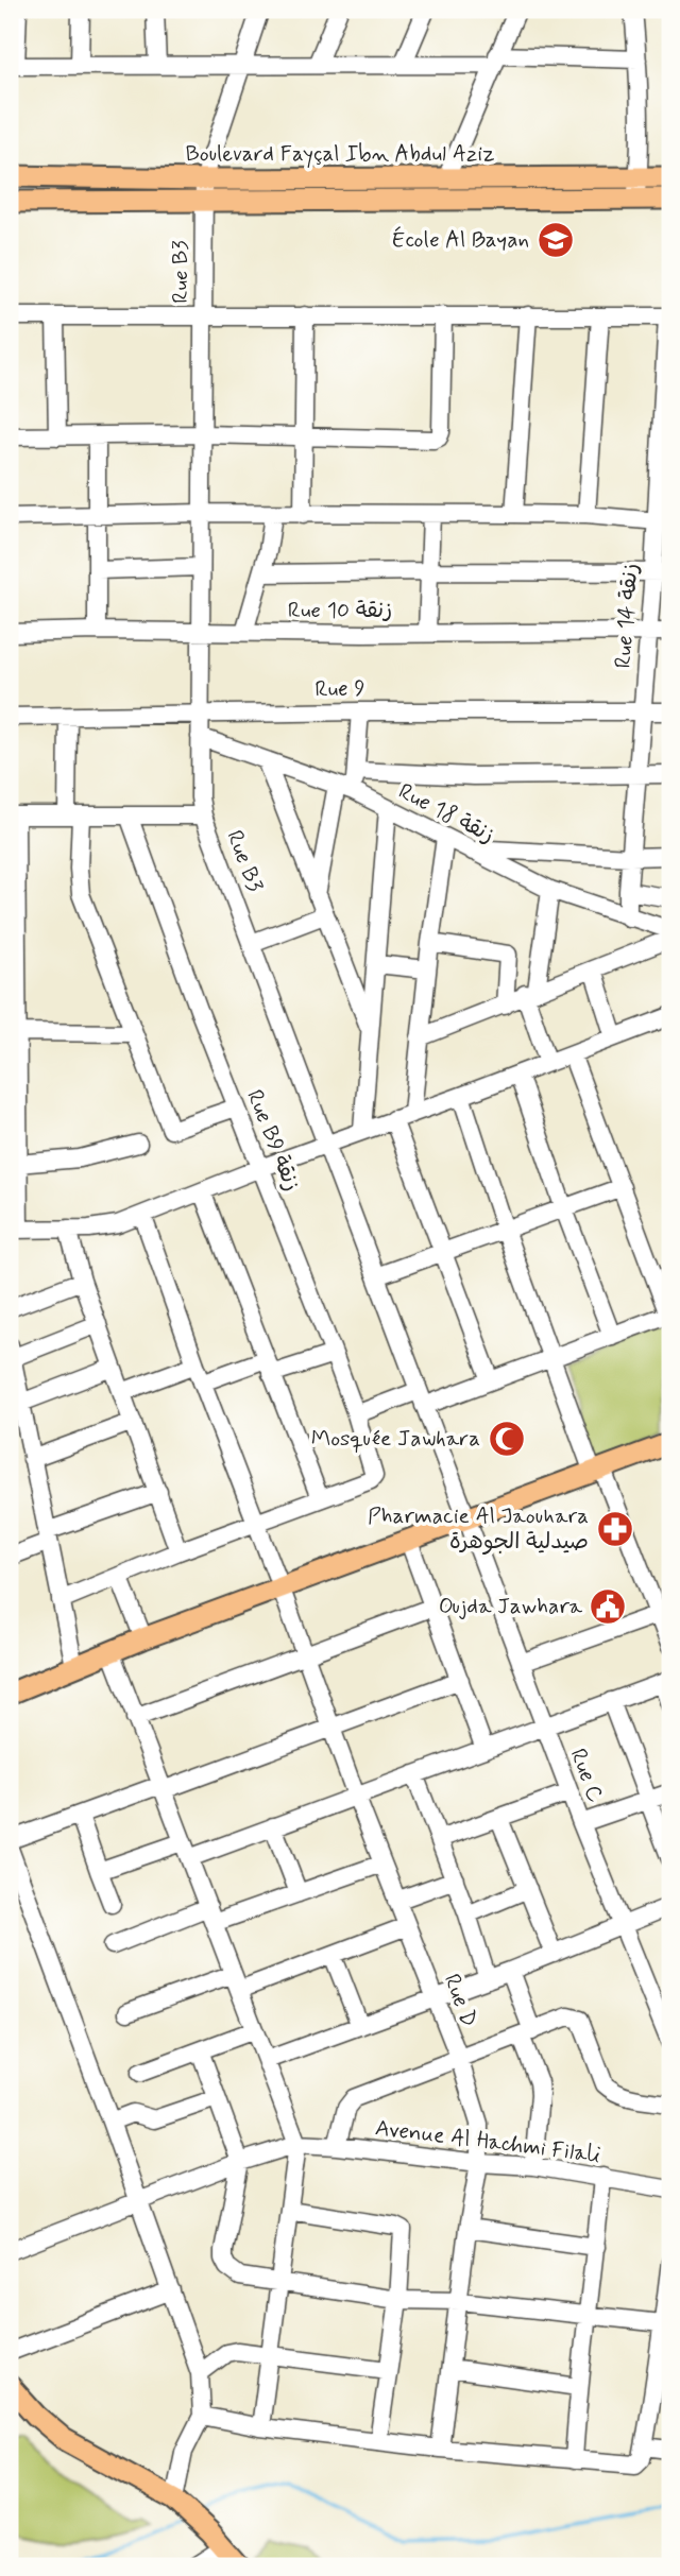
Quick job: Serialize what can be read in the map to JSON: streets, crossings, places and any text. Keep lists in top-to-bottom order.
{
  "streets": {
    "main road": ["Boulevard Fayçal Ibn Abdul Aziz"],
    "street": [
      "Rue B3",
      "Rue 10 زنقة",
      "Rue 14 زنقة",
      "Rue 9",
      "Rue 18 زنقة",
      "Rue B9 زنقة",
      "Rue C",
      "Rue D",
      "Avenue Al Hachmi Filali"
    ]
  },
  "crossings": [
    ["Boulevard Fayçal Ibn Abdul Aziz", "Rue B3"],
    ["Rue B3", "Rue 10 زنقة"],
    ["Rue B3", "Rue 9"],
    ["Rue B3", "Rue 18 زنقة"],
    ["Rue B3", "Rue C"],
    ["Rue 10 زنقة", "Rue 14 زنقة"],
    ["Rue 14 زنقة", "Rue 9"],
    ["Rue 14 زنقة", "Rue 18 زنقة"],
    ["Rue D", "Avenue Al Hachmi Filali"]
  ],
  "places": {
    "school or university": ["École Al Bayan"],
    "mosque": ["Mosquée Jawhara"],
    "pharmacy": ["Pharmacie Al Jaouhara صيدلية الجوهرة"],
    "public building": ["Oujda Jawhara"]
  }
}
